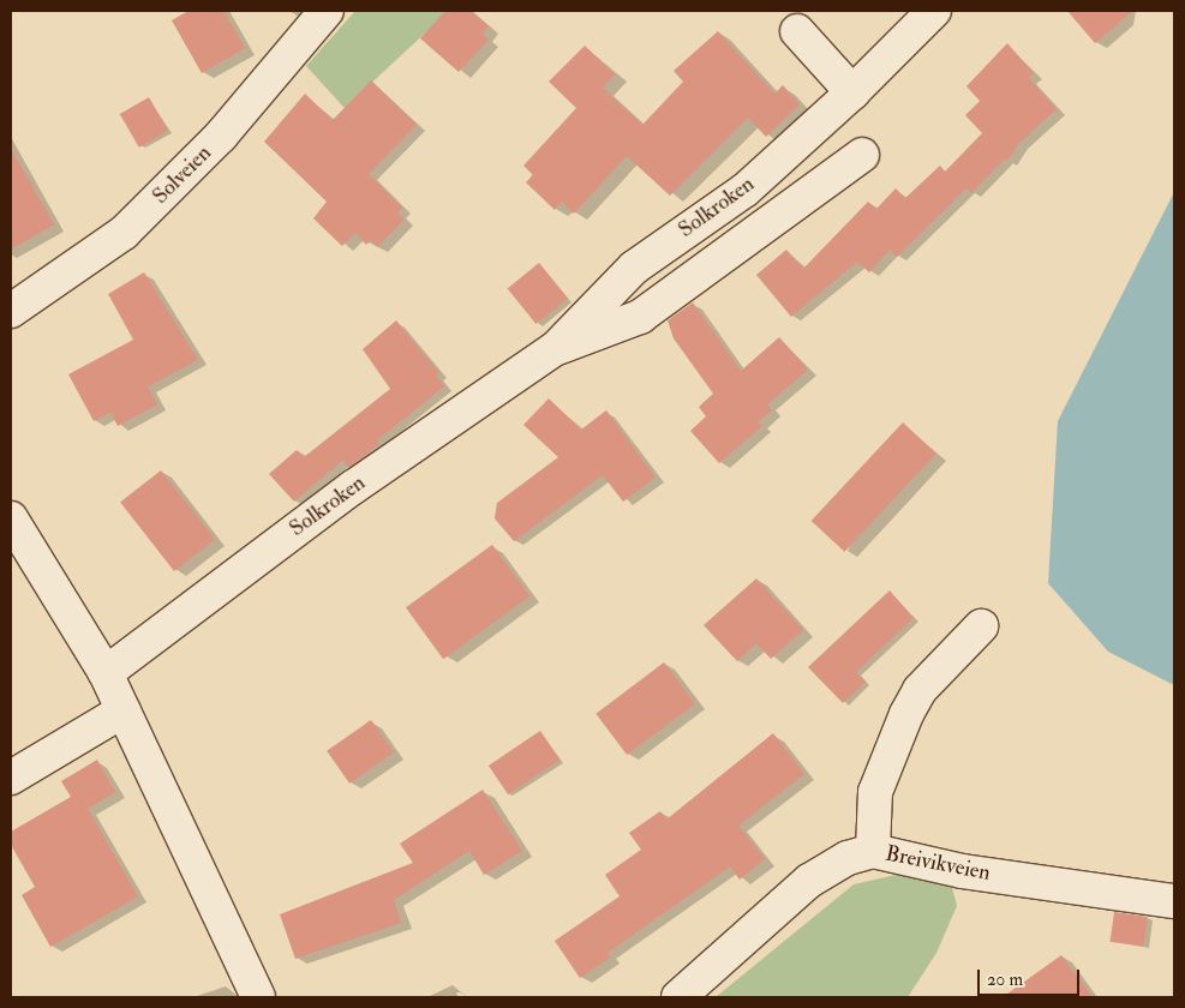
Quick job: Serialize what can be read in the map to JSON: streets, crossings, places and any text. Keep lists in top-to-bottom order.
{
  "streets": {
    "street": ["Solveien", "Solkroken", "Breivikveien"]
  },
  "scale_bar": "20 m"
}
